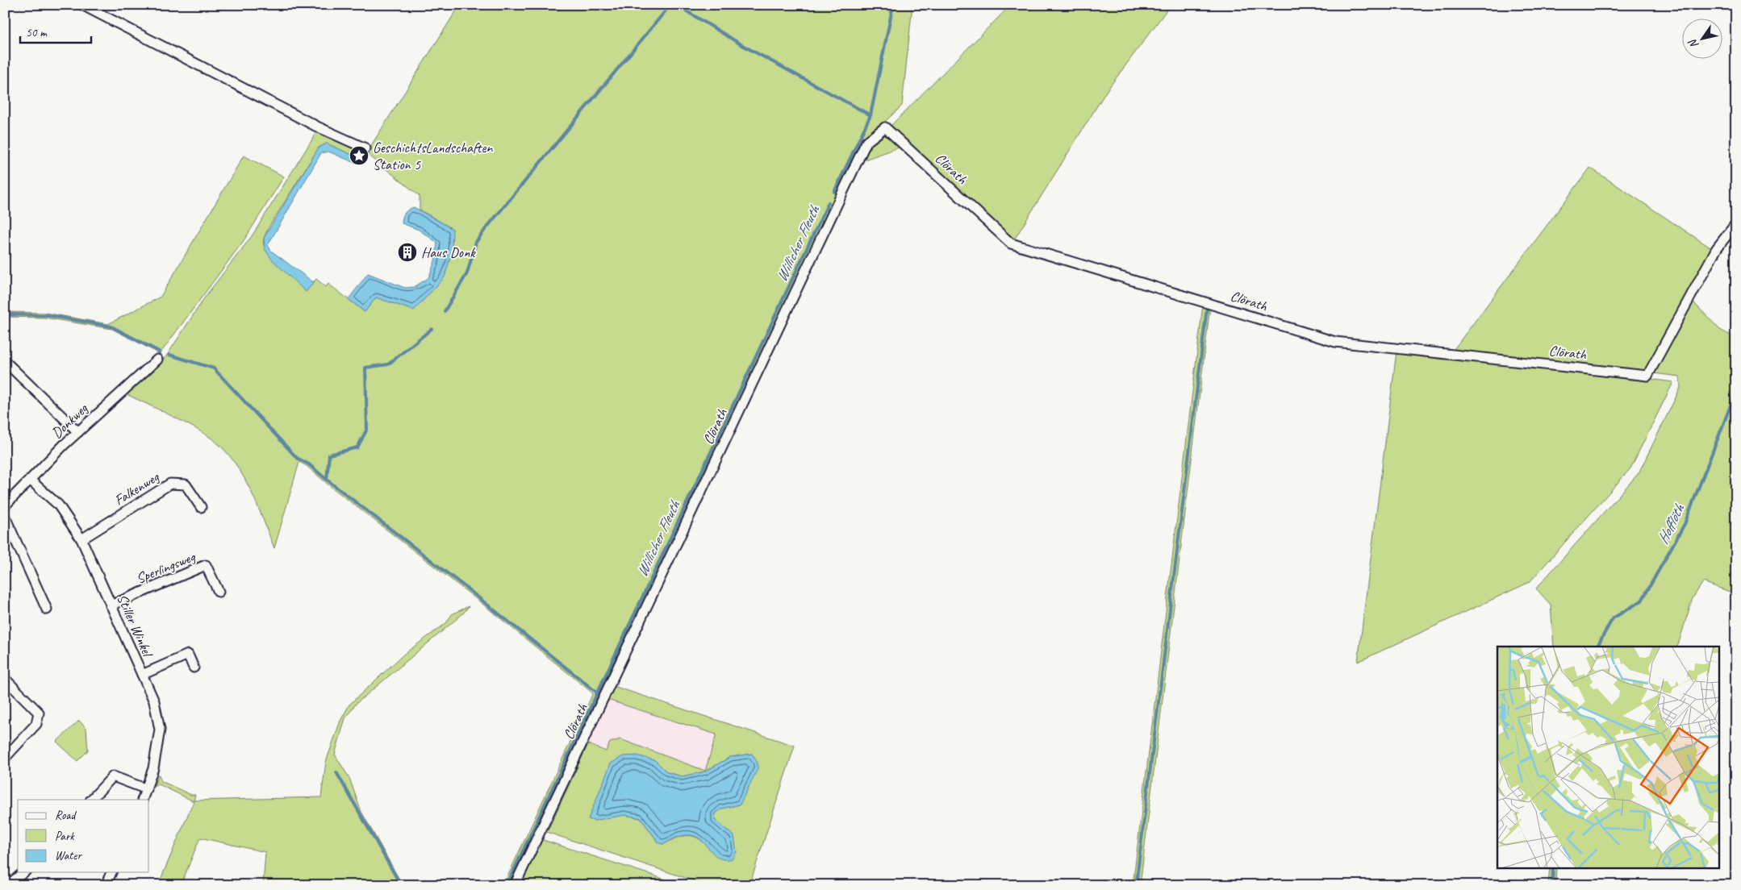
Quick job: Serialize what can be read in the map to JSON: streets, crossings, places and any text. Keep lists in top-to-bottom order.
{
  "streets": {
    "street": [
      "Clörath",
      "Donkweg",
      "Falkenweg",
      "Sperlingsweg",
      "Stiller Winkel"
    ]
  },
  "crossings": [
    ["Donkweg", "Stiller Winkel"],
    ["Falkenweg", "Stiller Winkel"],
    ["Sperlingsweg", "Stiller Winkel"]
  ],
  "water": ["Willicher Fleuth", "Hofflöth"],
  "places": {
    "place": ["GeschichtsLandschaften Station 5"],
    "building": ["Haus Donk"]
  },
  "legend": ["Road", "Park", "Water"],
  "scale_bar": "50 m",
  "north": "bottom left"
}
